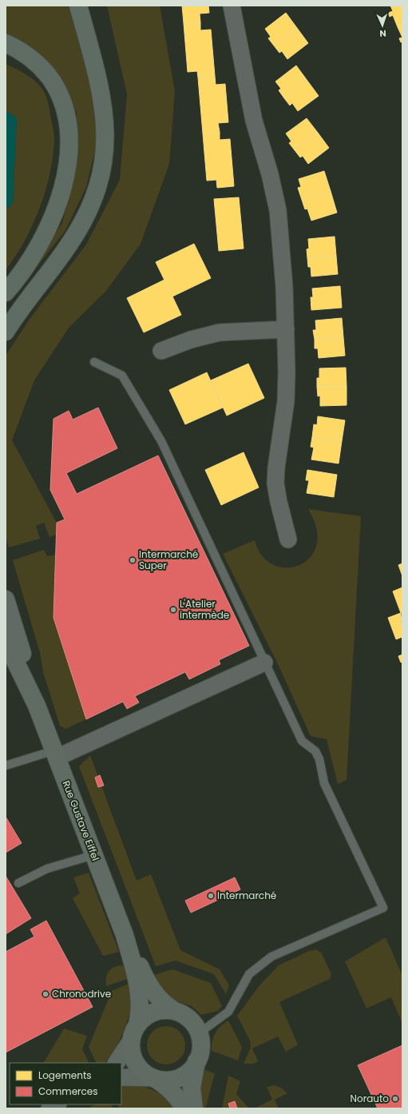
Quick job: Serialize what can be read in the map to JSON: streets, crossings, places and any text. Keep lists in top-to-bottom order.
{
  "streets": {
    "main road": ["Rue Gustave Eiffel"]
  },
  "places": [
    "Intermarché Super",
    "L'Atelier intermède",
    "Intermarché",
    "Chronodrive",
    "Norauto"
  ],
  "legend": ["Logements", "Commerces"],
  "north": "bottom"
}
